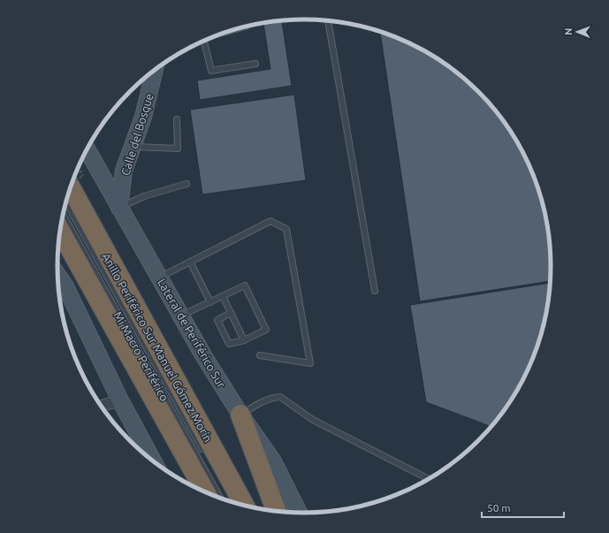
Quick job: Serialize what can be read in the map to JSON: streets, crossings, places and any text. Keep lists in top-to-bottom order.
{
  "streets": {
    "highway": ["Anillo Periférico Sur Manuel Gómez Morín"],
    "street": ["Calle del Bosque", "Lateral de Periférico Sur"],
    "lane": ["Mi Macro Periférico"]
  },
  "crossings": [
    ["Calle del Bosque", "Lateral de Periférico Sur"]
  ],
  "scale_bar": "50 m",
  "north": "left"
}
